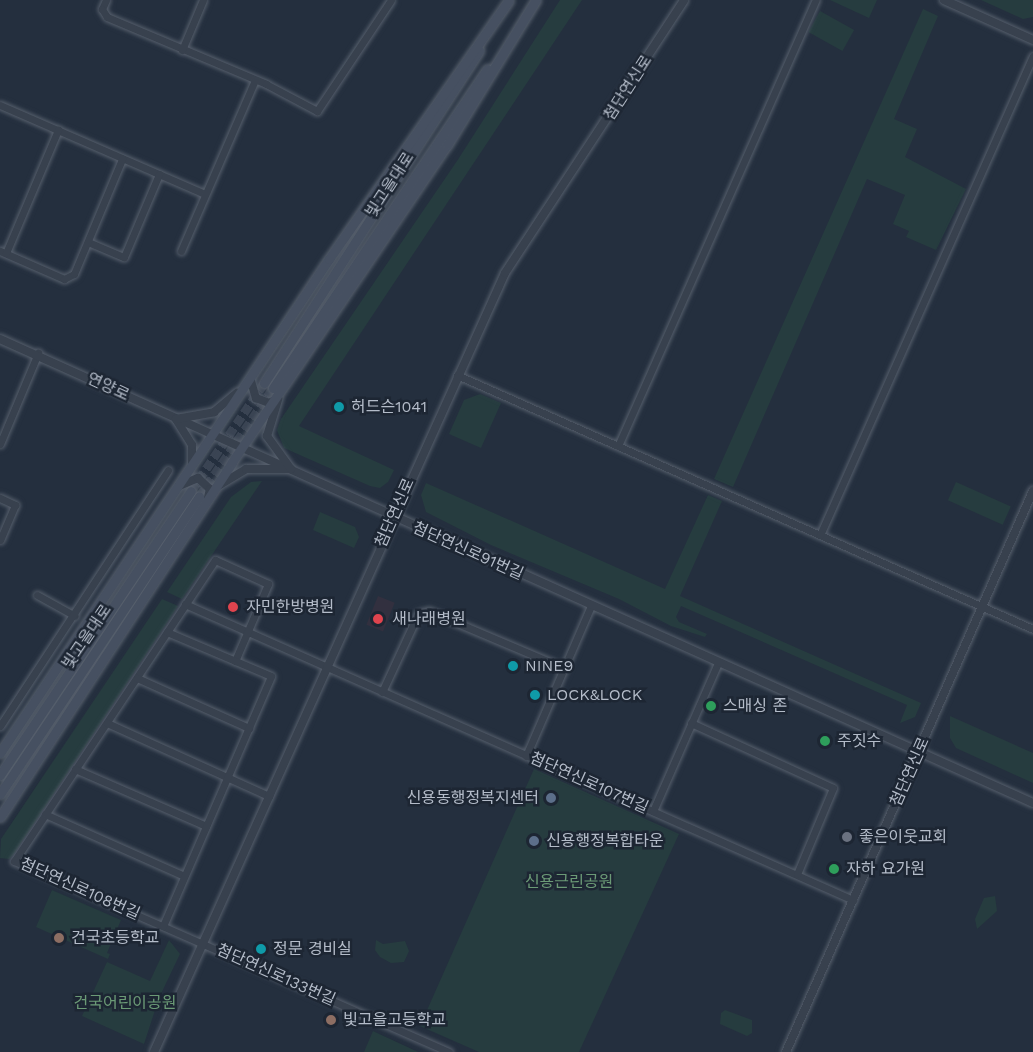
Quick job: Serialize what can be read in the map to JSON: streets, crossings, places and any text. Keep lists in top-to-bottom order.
{
  "streets": {
    "main road": ["빛고을대로"],
    "street": [
      "첨단연신로",
      "연양로",
      "첨단연신로91번길",
      "첨단연신로107번길",
      "첨단연신로108번길",
      "첨단연신로133번길"
    ]
  },
  "crossings": [
    ["첨단연신로", "첨단연신로91번길"],
    ["첨단연신로", "첨단연신로107번길"],
    ["첨단연신로", "첨단연신로108번길"],
    ["첨단연신로", "첨단연신로133번길"],
    ["연양로", "첨단연신로91번길"],
    ["첨단연신로108번길", "첨단연신로133번길"]
  ],
  "parks": ["신용근린공원", "건국어린이공원"],
  "places": [
    "허드슨1041",
    "자민한방병원",
    "새나래병원",
    "NINE9",
    "LOCK&LOCK",
    "스매싱 존",
    "주짓수",
    "신용동행정복지센터",
    "좋은이웃교회",
    "신용행정복합타운",
    "자하 요가원",
    "건국초등학교",
    "정문 경비실",
    "빛고을고등학교"
  ]
}
